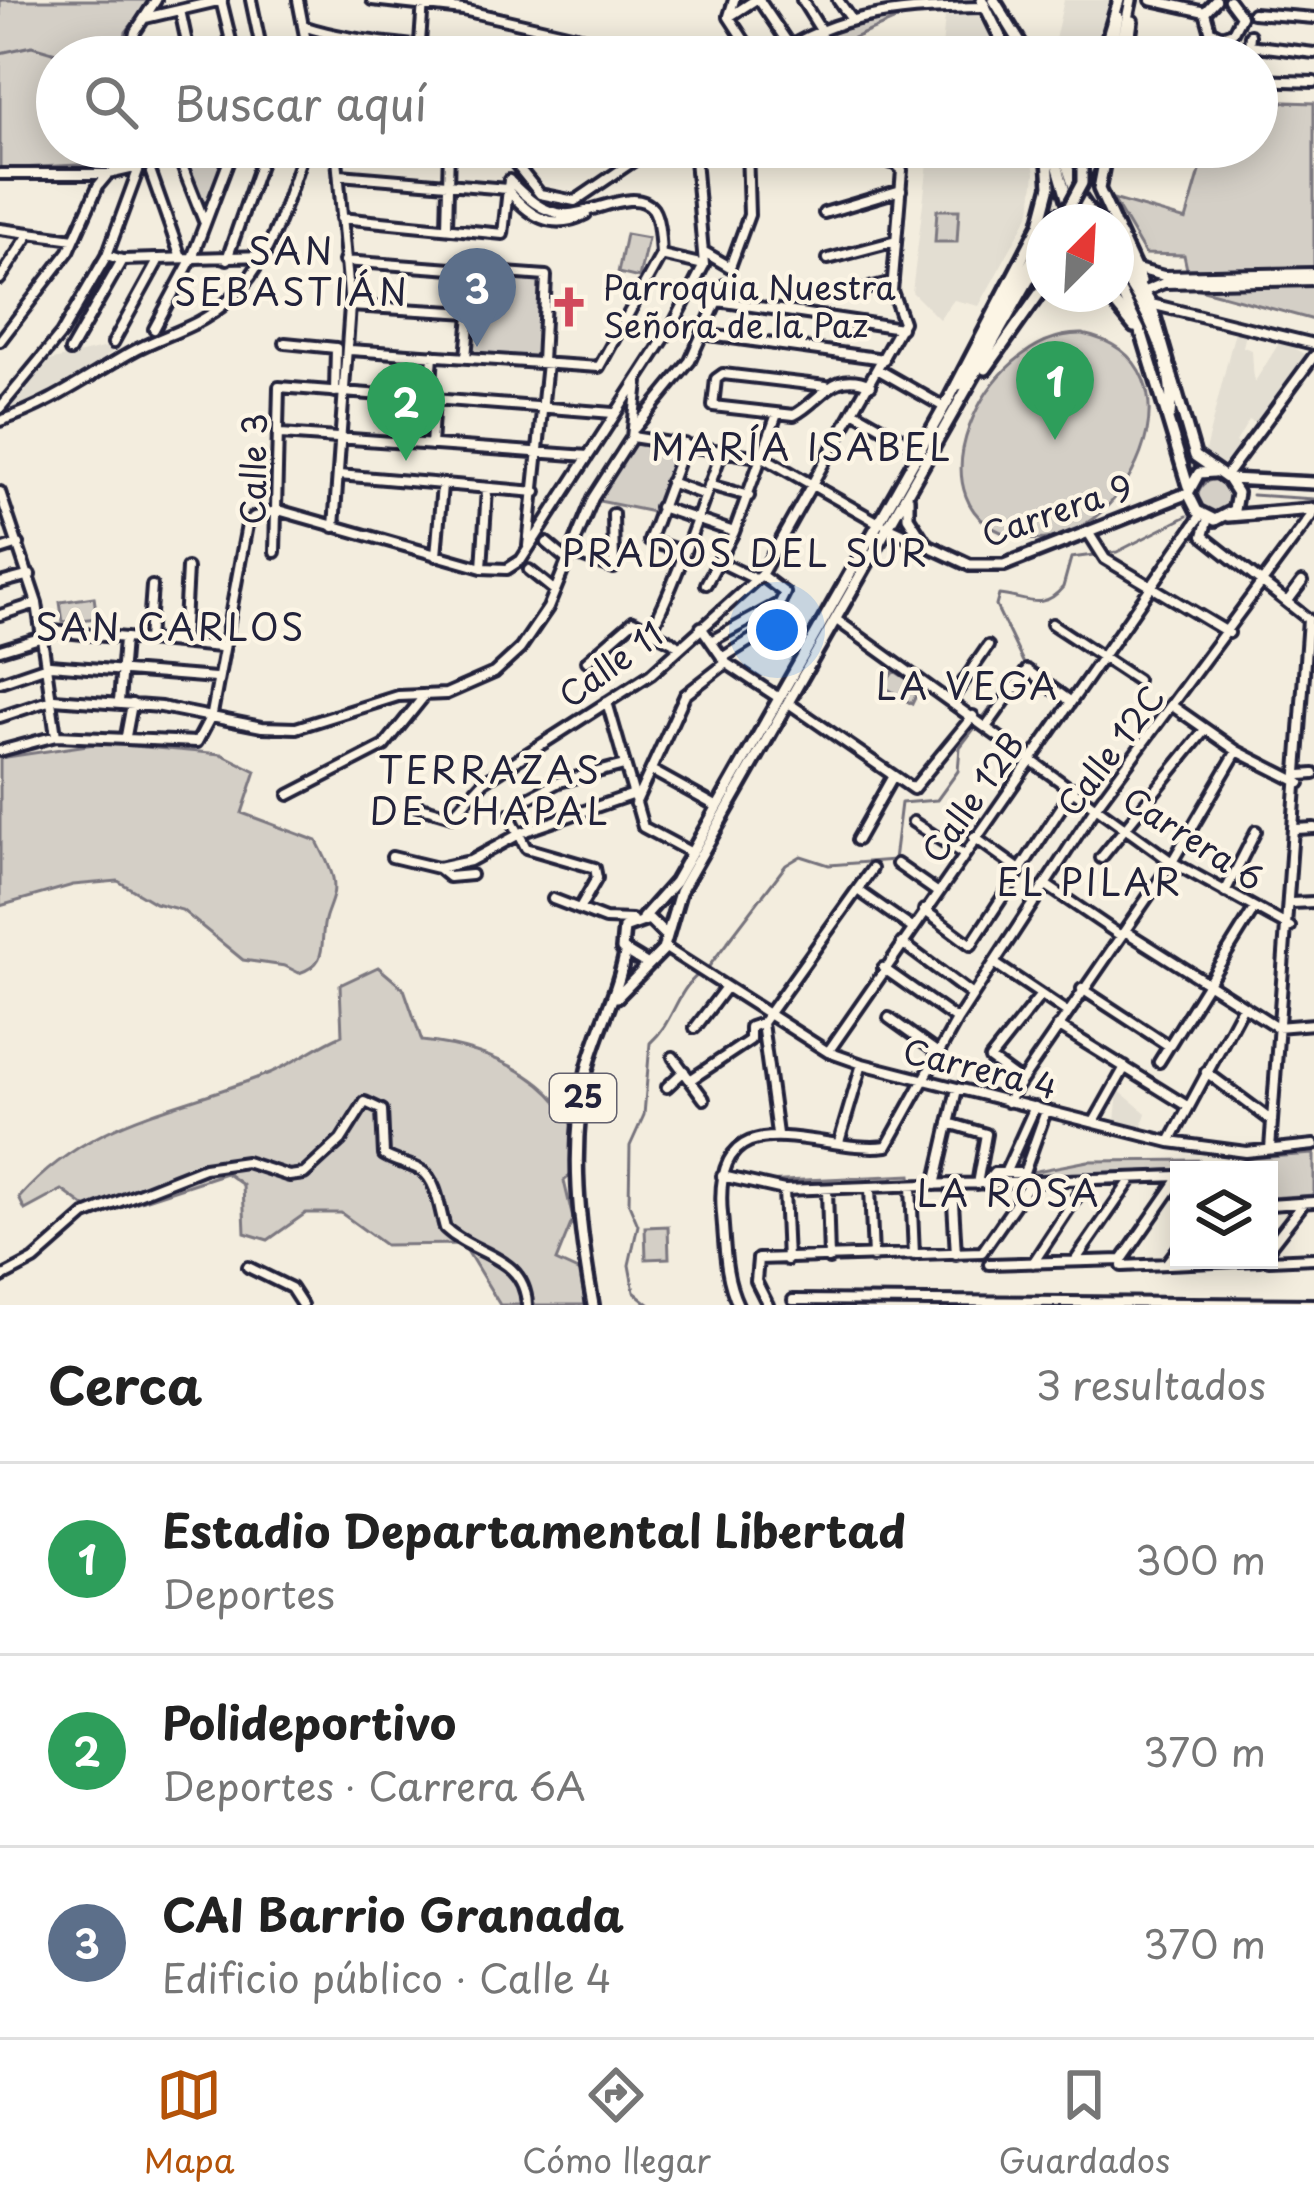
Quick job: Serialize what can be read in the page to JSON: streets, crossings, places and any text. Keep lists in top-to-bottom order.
{
  "streets": {
    "main road": ["Carrera 9", "25"],
    "street": [
      "Calle 3",
      "Calle 11",
      "Calle 12C",
      "Calle 12B",
      "Carrera 6",
      "Carrera 4"
    ]
  },
  "crossings": [
    ["Carrera 9", "Calle 12B"],
    ["Calle 12C", "Carrera 6"],
    ["Calle 12C", "Carrera 4"],
    ["Calle 12B", "Carrera 6"],
    ["Calle 12B", "Carrera 4"],
    ["Carrera 4", "25"]
  ],
  "districts": [
    "SAN SEBASTIÁN",
    "MARÍA ISABEL",
    "PRADOS DEL SUR",
    "SAN CARLOS",
    "LA VEGA",
    "TERRAZAS DE CHAPAL",
    "EL PILAR",
    "LA ROSA"
  ],
  "places": {
    "church": ["Parroquia Nuestra Señora de la Paz"]
  },
  "north": "top right",
  "page": {
    "search": "Buscar aquí",
    "pins": ["3", "1", "2"],
    "heading": ["Cerca", "3 resultados"],
    "list": [
      {
        "mark": "1",
        "name": "Estadio Departamental Libertad",
        "note": "Deportes",
        "value": "300 m"
      },
      {
        "mark": "2",
        "name": "Polideportivo",
        "note": "Deportes · Carrera 6A",
        "value": "370 m"
      },
      {
        "mark": "3",
        "name": "CAI Barrio Granada",
        "note": "Edificio público · Calle 4",
        "value": "370 m"
      }
    ],
    "nav": ["Mapa", "Cómo llegar", "Guardados"]
  }
}
